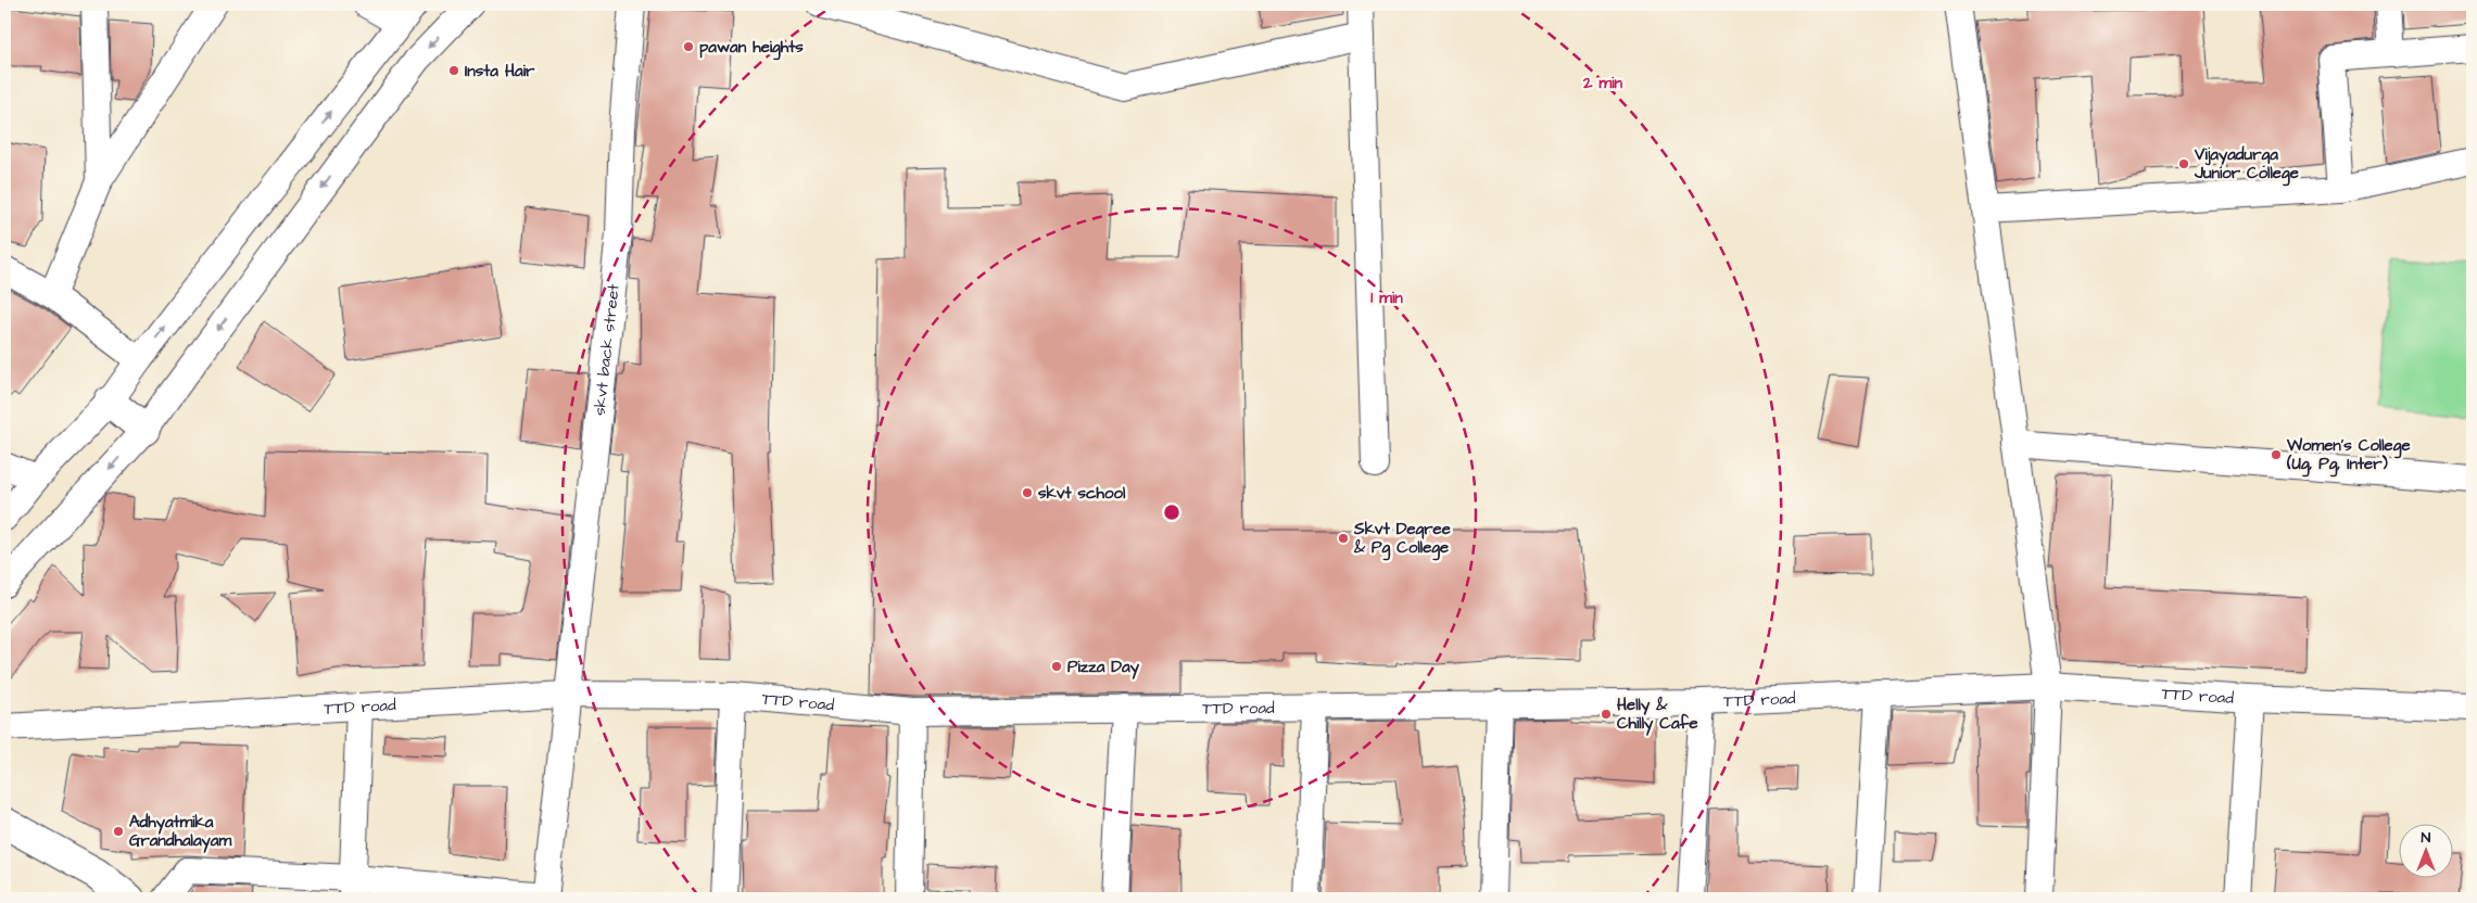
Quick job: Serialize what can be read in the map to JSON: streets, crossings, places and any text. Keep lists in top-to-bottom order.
{
  "streets": {
    "street": ["skvt back street", "TTD road"]
  },
  "crossings": [
    ["skvt back street", "TTD road"]
  ],
  "places": [
    "pawan heights",
    "Insta Hair",
    "Vijayadurga Junior College",
    "Women's College (Ug, Pg, Inter)",
    "skvt school",
    "Skvt Degree & Pg College",
    "Pizza Day",
    "Helly & Chilly Cafe",
    "Adhyatmika Grandhalayam"
  ],
  "north": "top",
  "rings": ["2 min", "1 min"]
}
